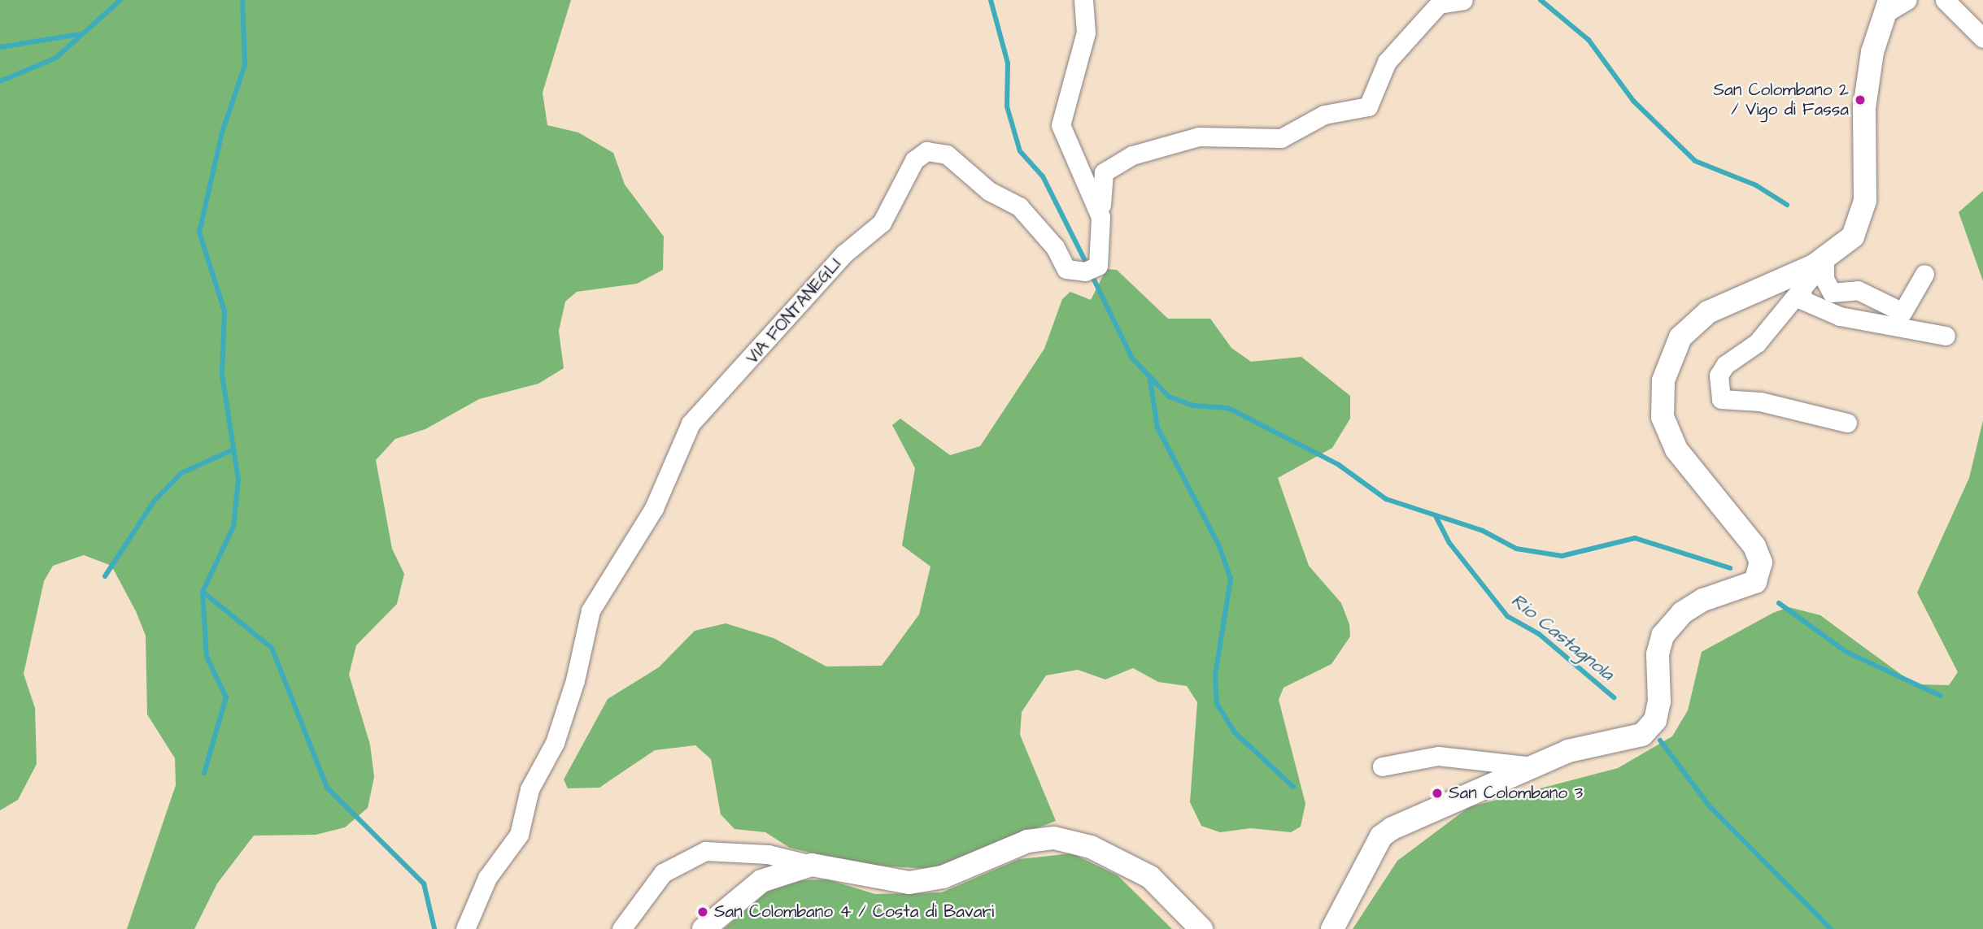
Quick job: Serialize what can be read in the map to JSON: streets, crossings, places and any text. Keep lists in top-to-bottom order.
{
  "streets": {
    "street": ["VIA FONTANEGLI"]
  },
  "water": ["Rio Castagnola"],
  "places": ["San Colombano 2 / Vigo di Fassa", "San Colombano 3", "San Colombano 4 / Costa di Bavari"]
}
